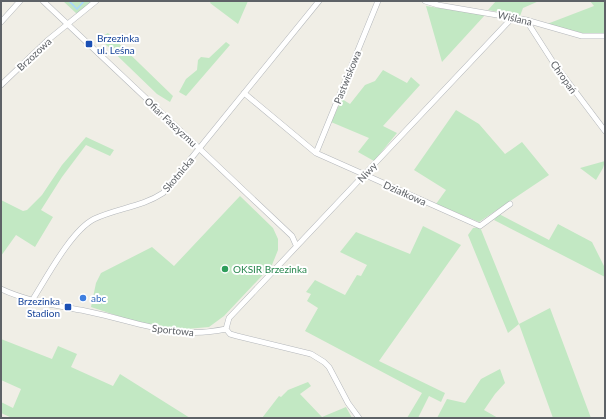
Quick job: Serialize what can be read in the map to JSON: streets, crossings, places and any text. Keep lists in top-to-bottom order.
{
  "streets": {
    "street": [
      "Wiślana",
      "Brzozowa",
      "Pastwiskowa",
      "Chropań",
      "Ofiar Faszyzmu",
      "Niwy",
      "Skotnicka",
      "Działkowa",
      "Sportowa"
    ]
  },
  "crossings": [
    ["Wiślana", "Chropań"],
    ["Wiślana", "Niwy"],
    ["Brzozowa", "Ofiar Faszyzmu"],
    ["Pastwiskowa", "Działkowa"],
    ["Ofiar Faszyzmu", "Niwy"],
    ["Ofiar Faszyzmu", "Skotnicka"],
    ["Niwy", "Działkowa"],
    ["Niwy", "Sportowa"],
    ["Skotnicka", "Działkowa"],
    ["Skotnicka", "Sportowa"]
  ],
  "places": {
    "transit": ["Brzezinka ul. Leśna", "Brzezinka Stadion"],
    "other": ["OKSIR Brzezinka", "abc"]
  }
}
